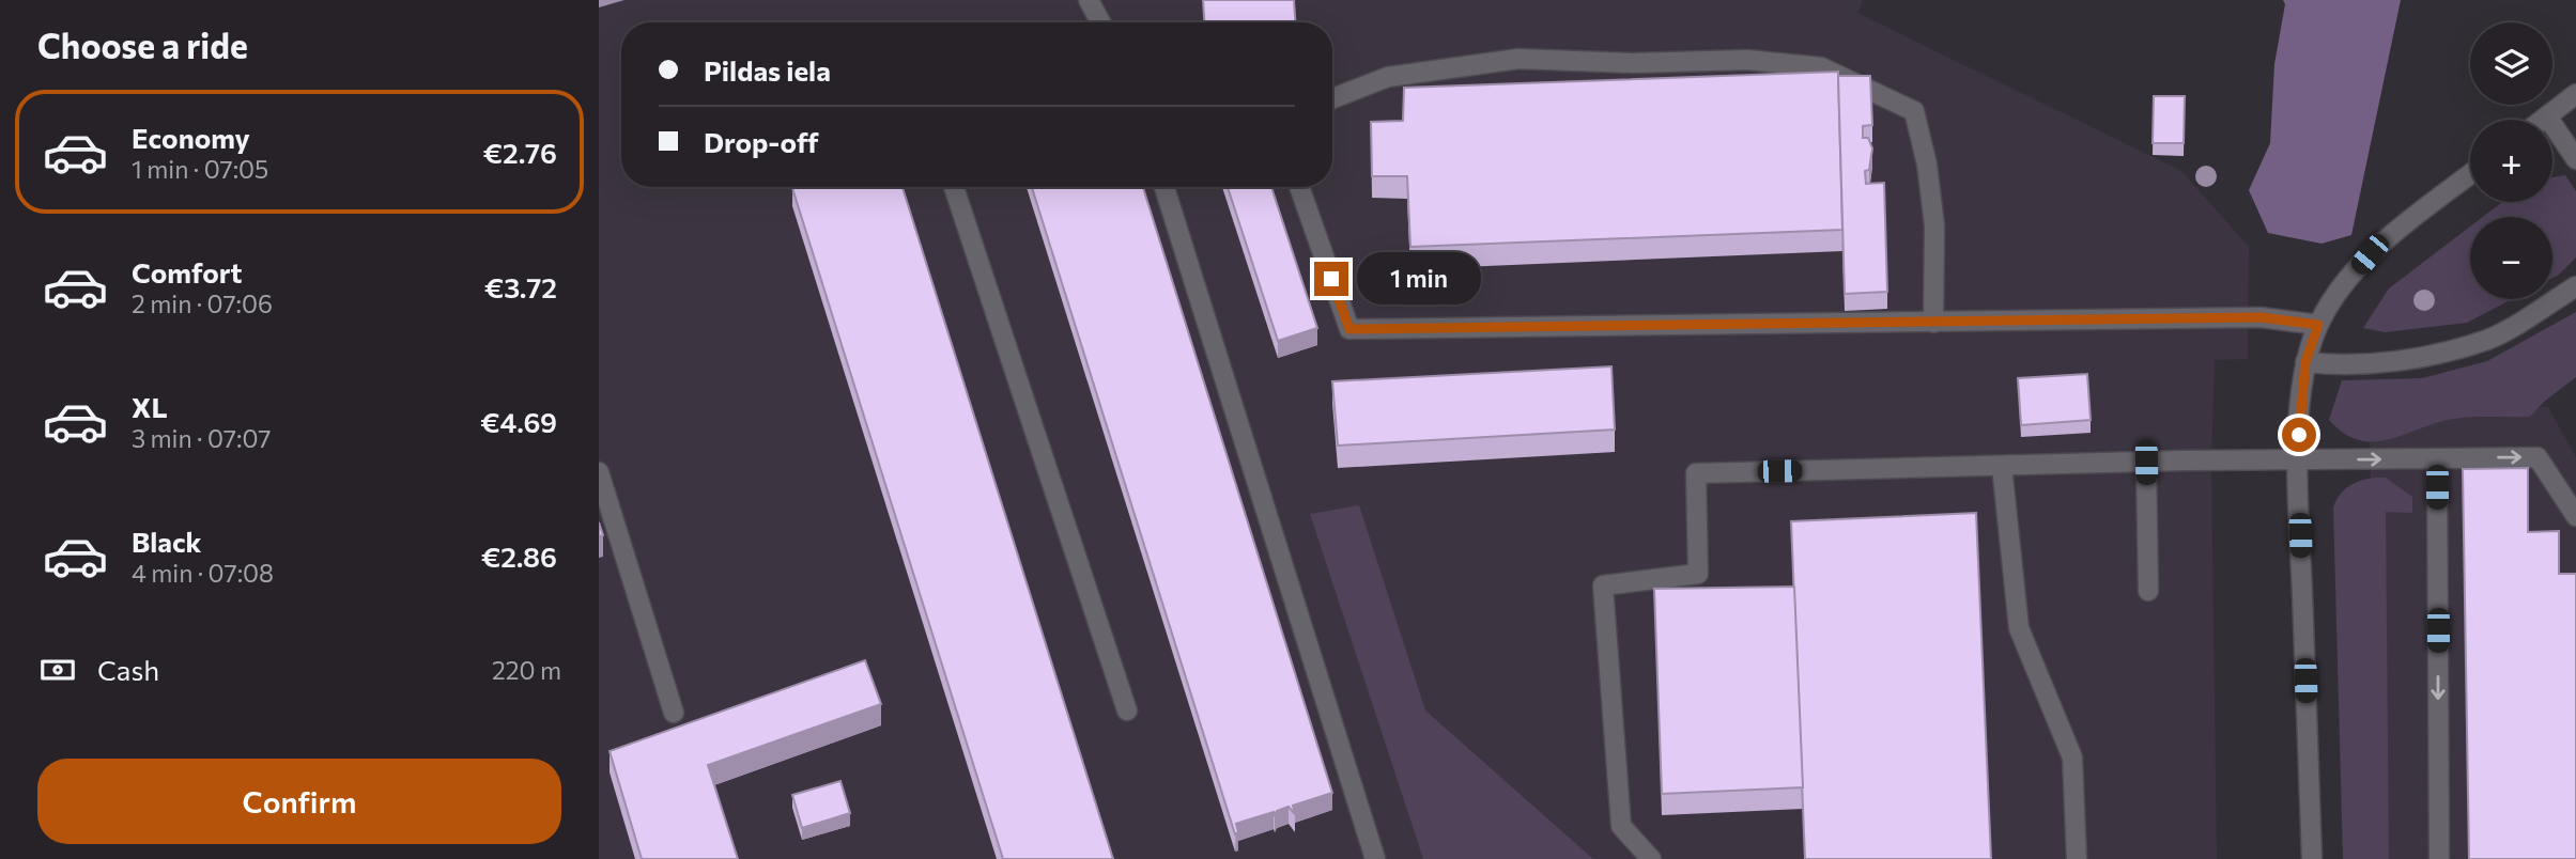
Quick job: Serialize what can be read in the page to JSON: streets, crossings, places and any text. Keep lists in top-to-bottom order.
{
  "page": {
    "heading": "Choose a ride",
    "map_buttons": ["+", "−"],
    "banner": ["Pildas iela", "Drop-off"],
    "list": [
      {
        "name": "Economy",
        "note": "1 min · 07:05",
        "value": "€2.76"
      },
      {
        "name": "Comfort",
        "note": "2 min · 07:06",
        "value": "€3.72"
      },
      {
        "name": "XL",
        "note": "3 min · 07:07",
        "value": "€4.69"
      },
      {
        "name": "Black",
        "note": "4 min · 07:08",
        "value": "€2.86"
      }
    ],
    "bubble": "1 min",
    "pay": ["Cash", "220 m"],
    "buttons": "Confirm"
  }
}
